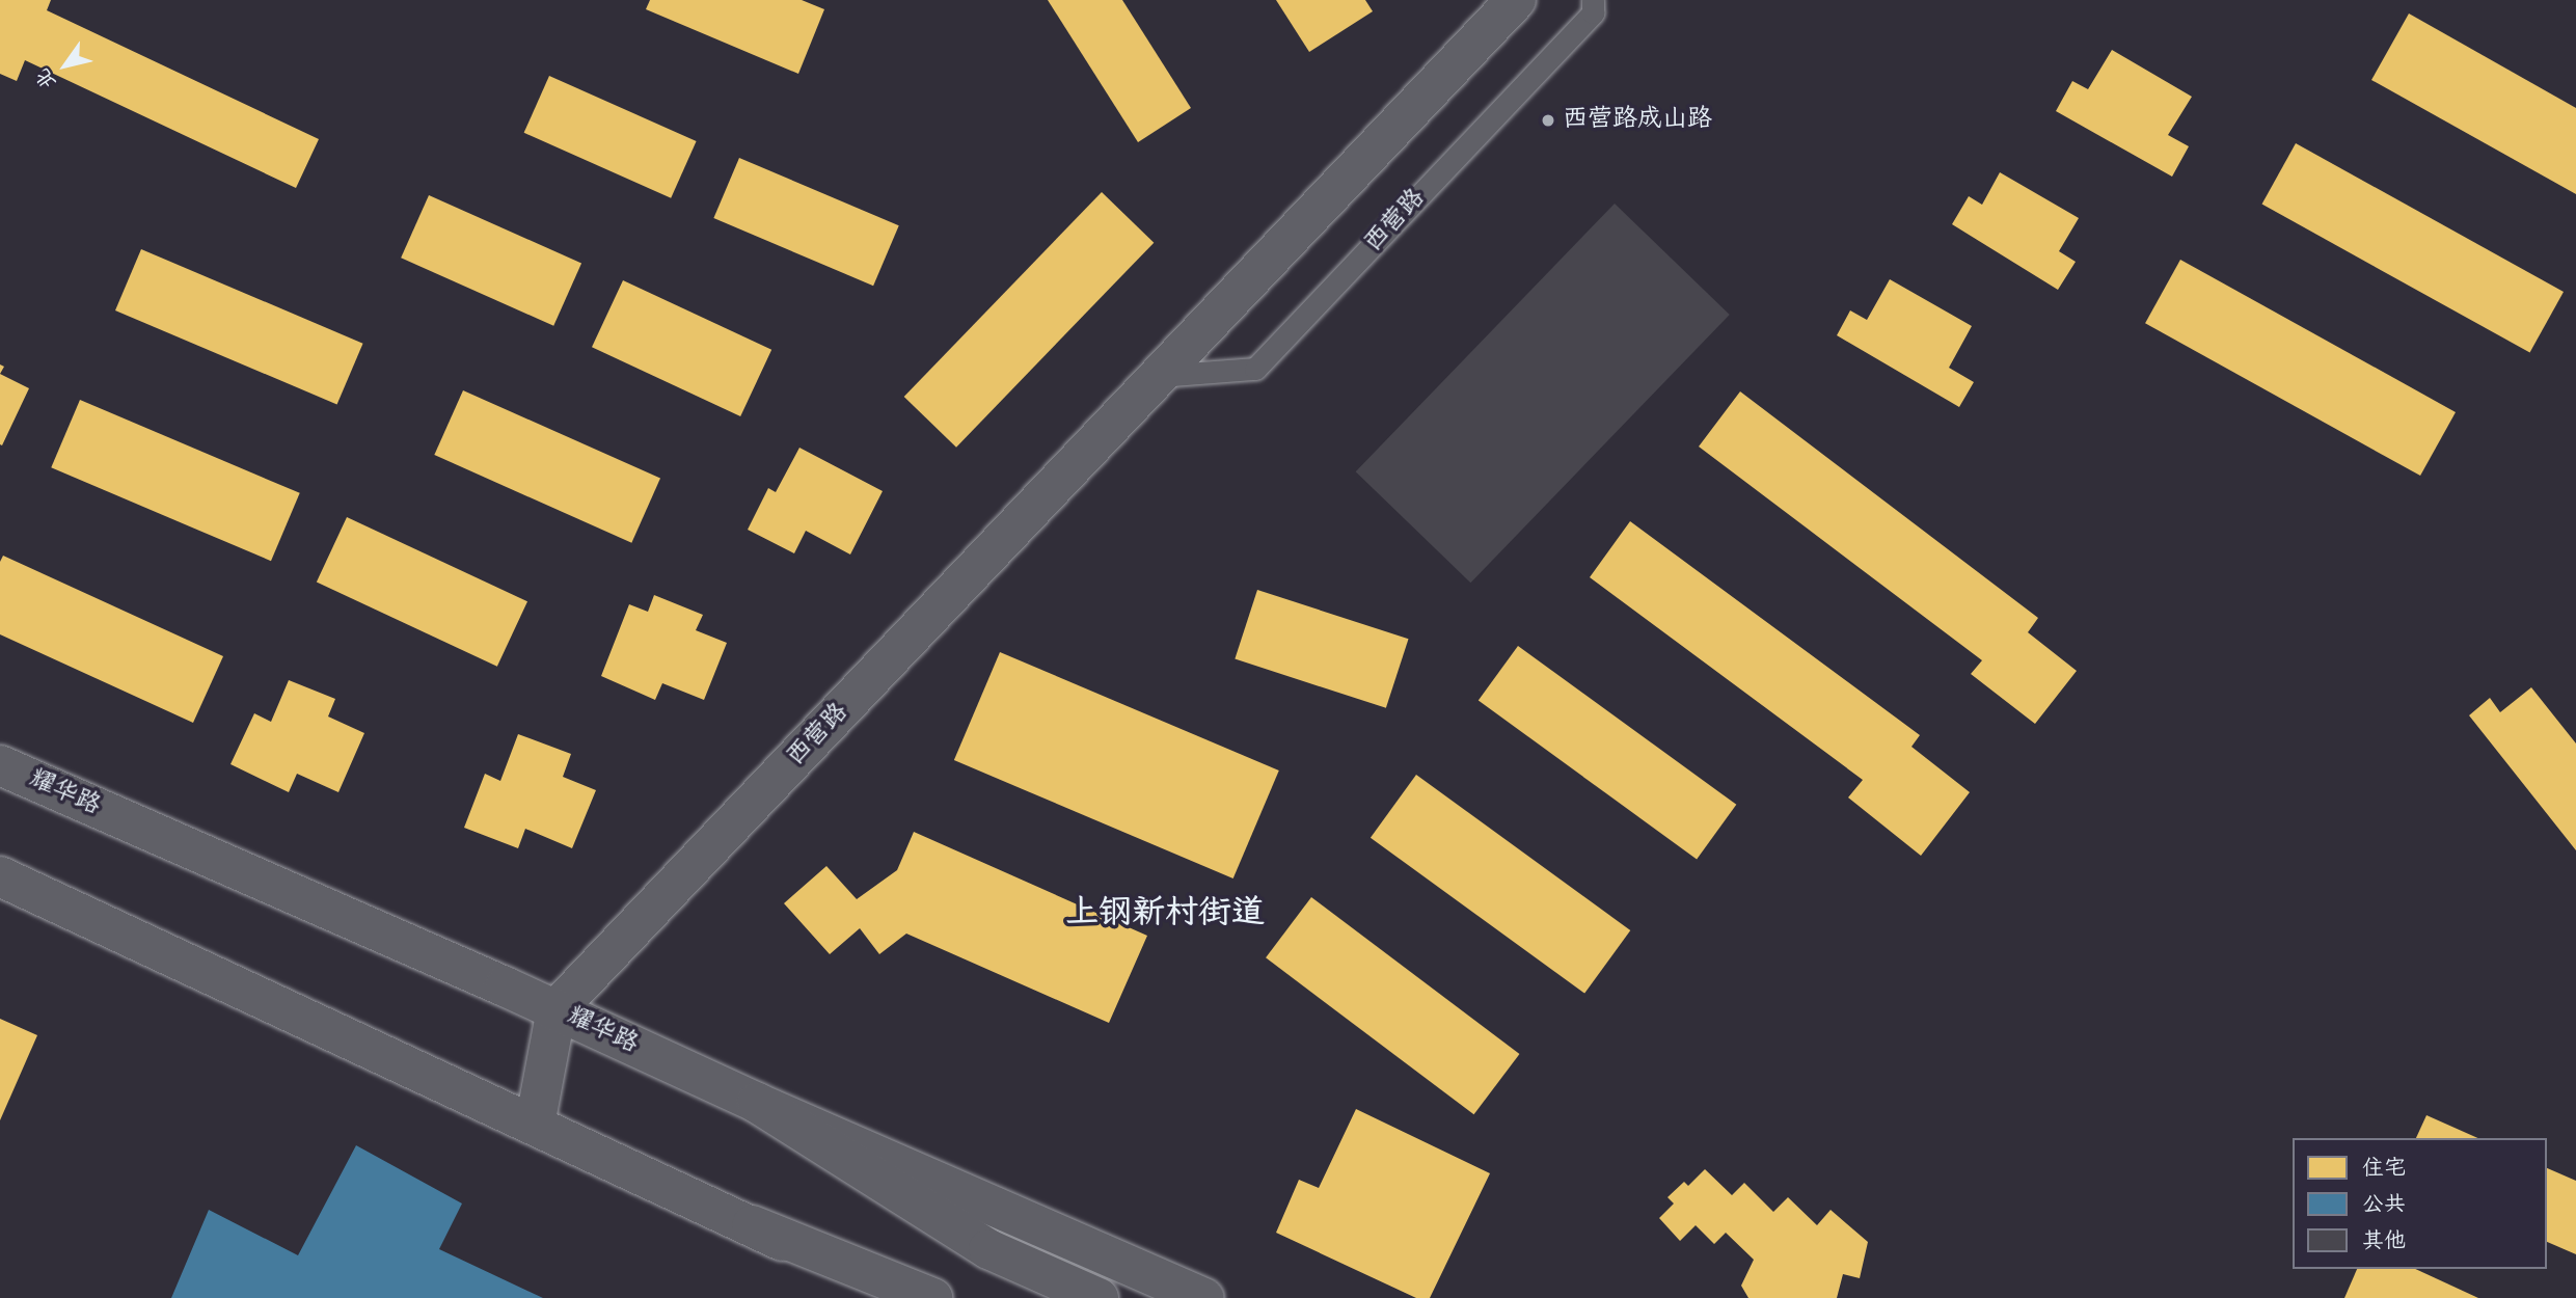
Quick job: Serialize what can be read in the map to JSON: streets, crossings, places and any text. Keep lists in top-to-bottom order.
{
  "streets": {
    "main road": ["西营路", "耀华路"]
  },
  "crossings": [
    ["西营路", "耀华路"]
  ],
  "districts": ["上钢新村街道"],
  "places": ["西营路成山路"],
  "legend": ["住宅", "公共", "其他"],
  "north": "bottom left"
}
